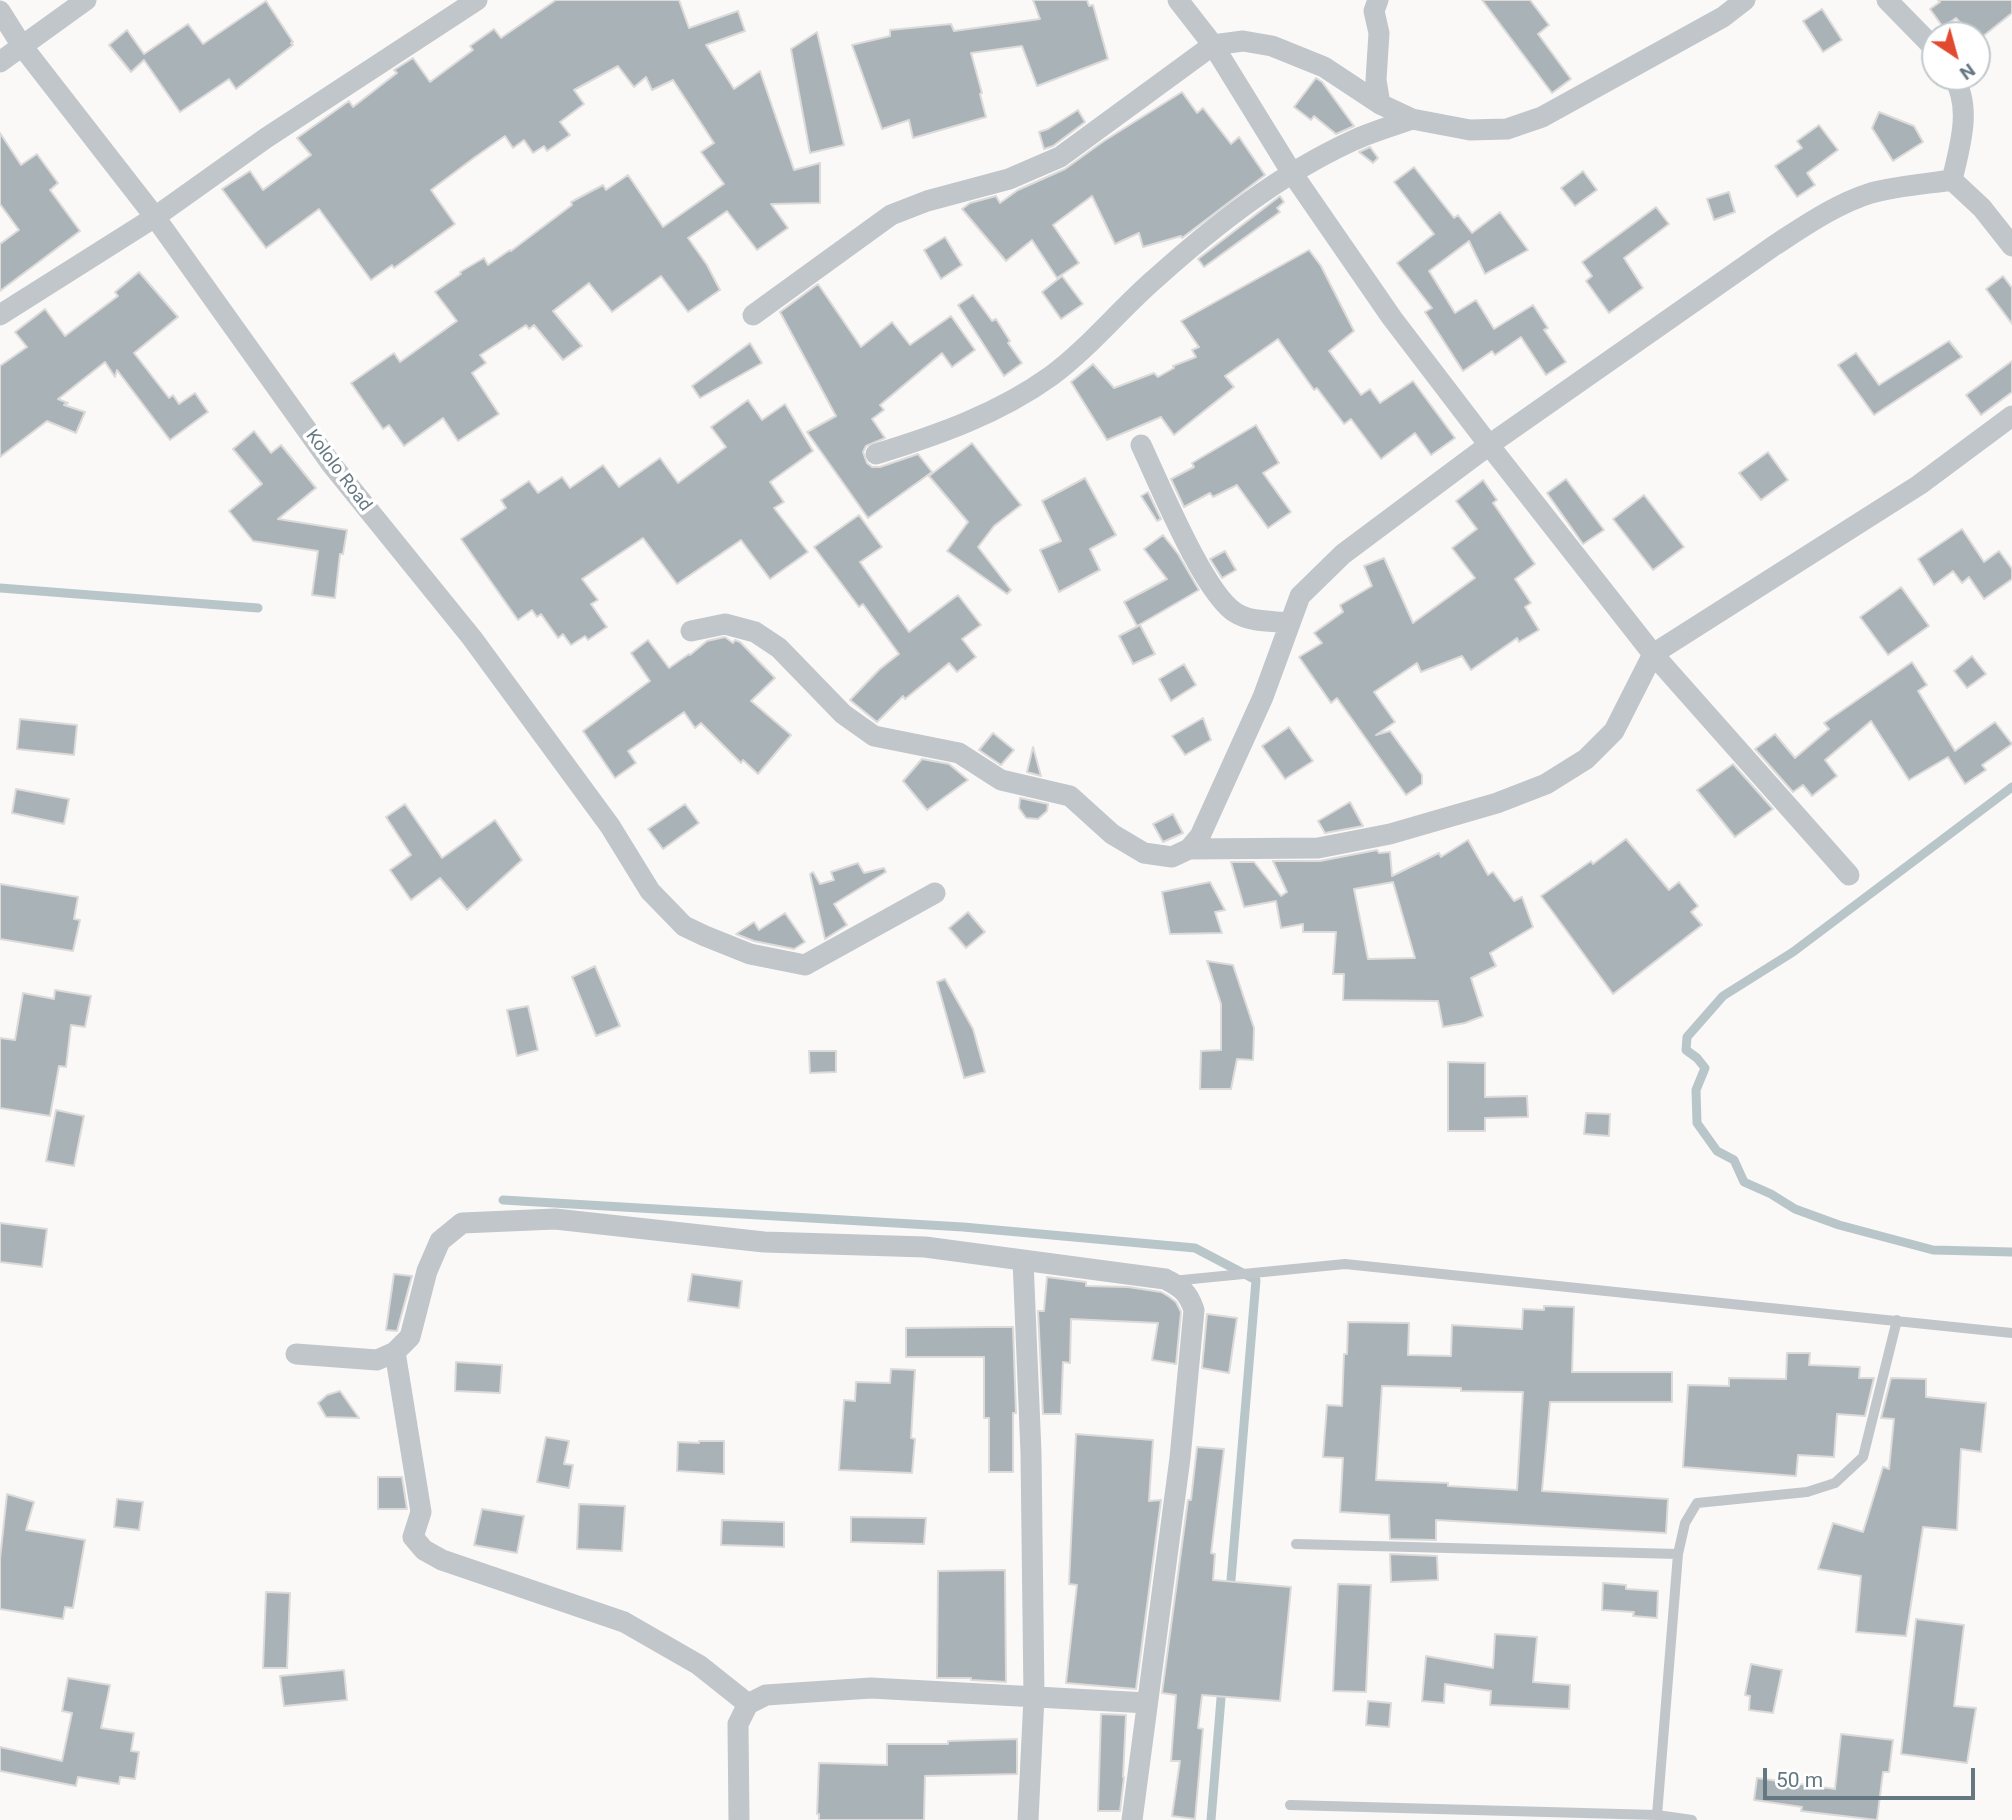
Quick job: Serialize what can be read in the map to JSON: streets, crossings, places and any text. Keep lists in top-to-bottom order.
{
  "streets": {
    "street": ["Kololo Road"]
  },
  "scale_bar": "50 m",
  "north": "bottom right"
}
